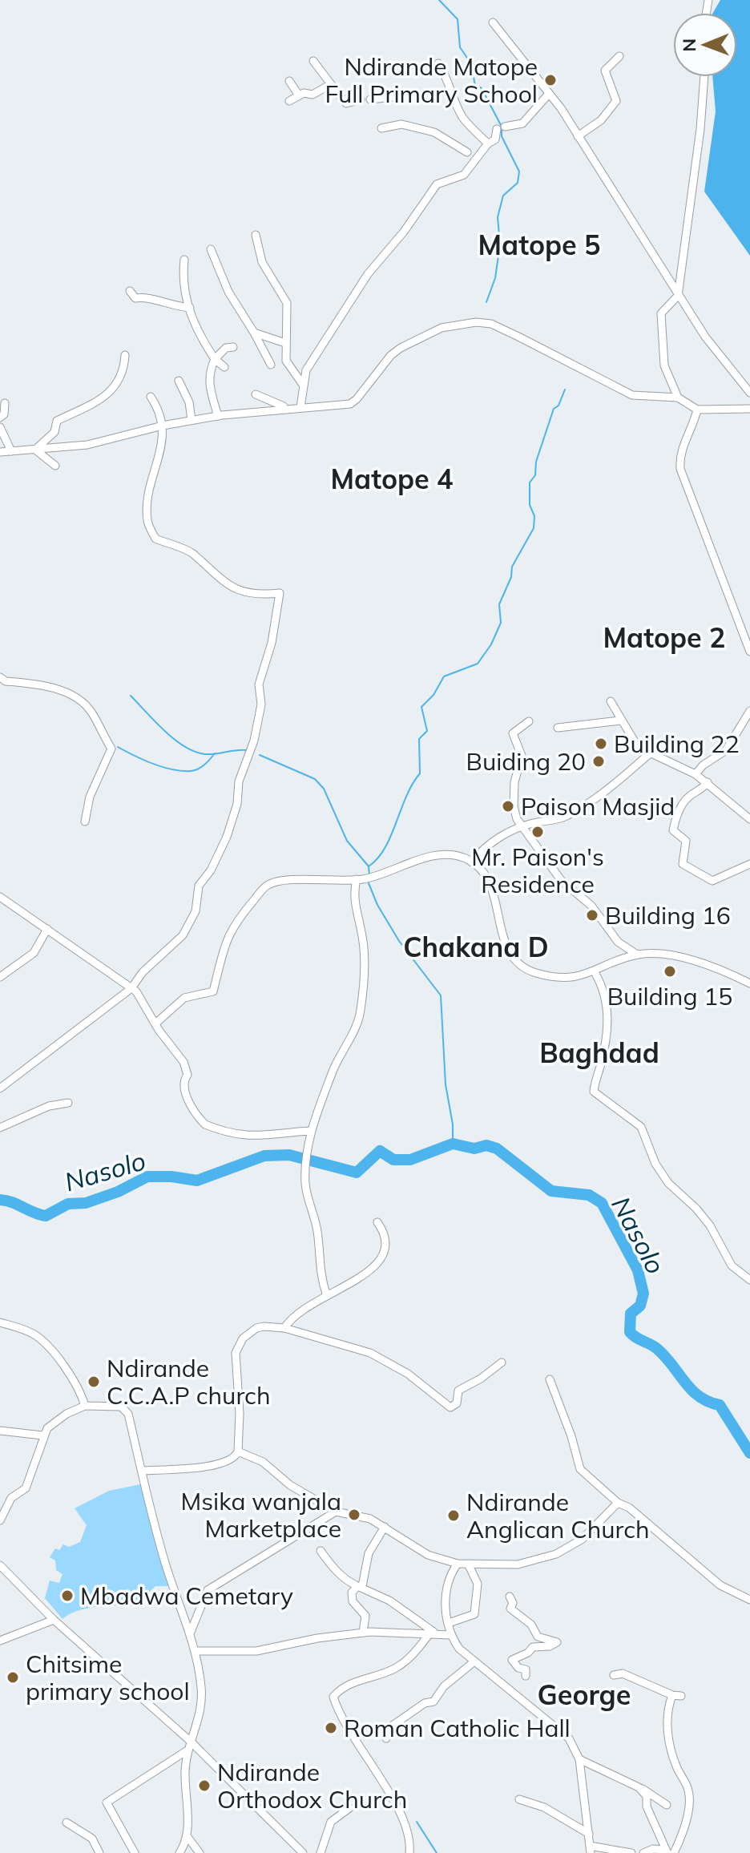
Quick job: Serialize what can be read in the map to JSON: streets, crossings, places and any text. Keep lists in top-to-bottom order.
{
  "districts": [
    "Matope 5",
    "Matope 4",
    "Matope 2",
    "Chakana D",
    "Baghdad",
    "George"
  ],
  "water": ["Nasolo"],
  "places": [
    "Ndirande Matope Full Primary School",
    "Building 22",
    "Buiding 20",
    "Paison Masjid",
    "Mr. Paison's Residence",
    "Building 16",
    "Building 15",
    "Ndirande C.C.A.P church",
    "Msika wanjala Marketplace",
    "Ndirande Anglican Church",
    "Mbadwa Cemetary",
    "Chitsime primary school",
    "Roman Catholic Hall",
    "Ndirande Orthodox Church"
  ],
  "north": "left"
}
